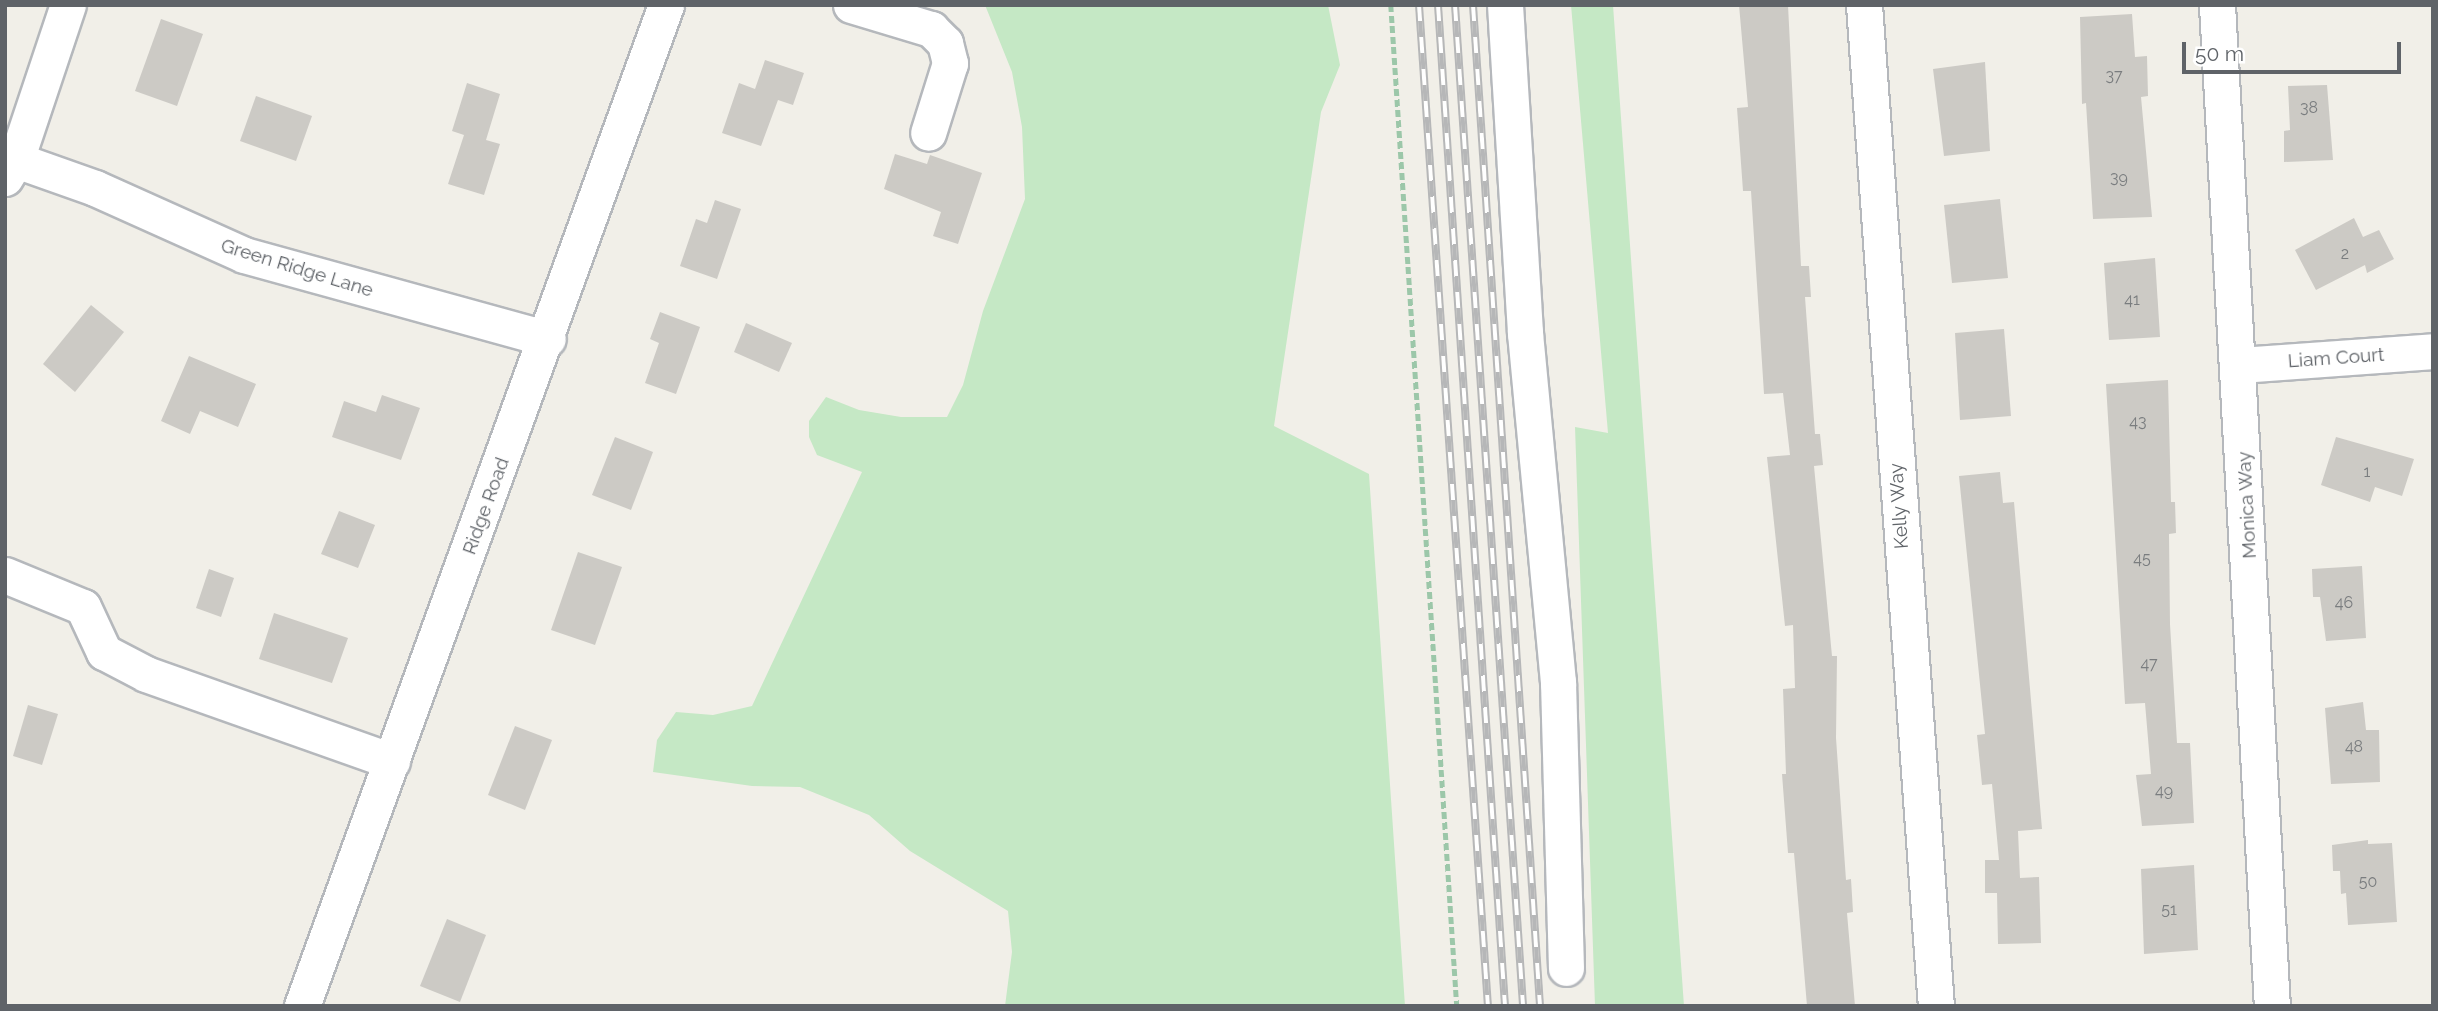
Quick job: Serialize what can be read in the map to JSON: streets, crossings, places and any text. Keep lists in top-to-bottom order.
{
  "streets": {
    "street": [
      "Green Ridge Lane",
      "Liam Court",
      "Monica Way",
      "Ridge Road",
      "Kelly Way"
    ]
  },
  "crossings": [
    ["Green Ridge Lane", "Ridge Road"],
    ["Liam Court", "Monica Way"]
  ],
  "house_numbers": [
    "37",
    "38",
    "39",
    "2",
    "41",
    "43",
    "1",
    "45",
    "46",
    "47",
    "48",
    "49",
    "50",
    "51"
  ],
  "scale_bar": "50 m"
}
